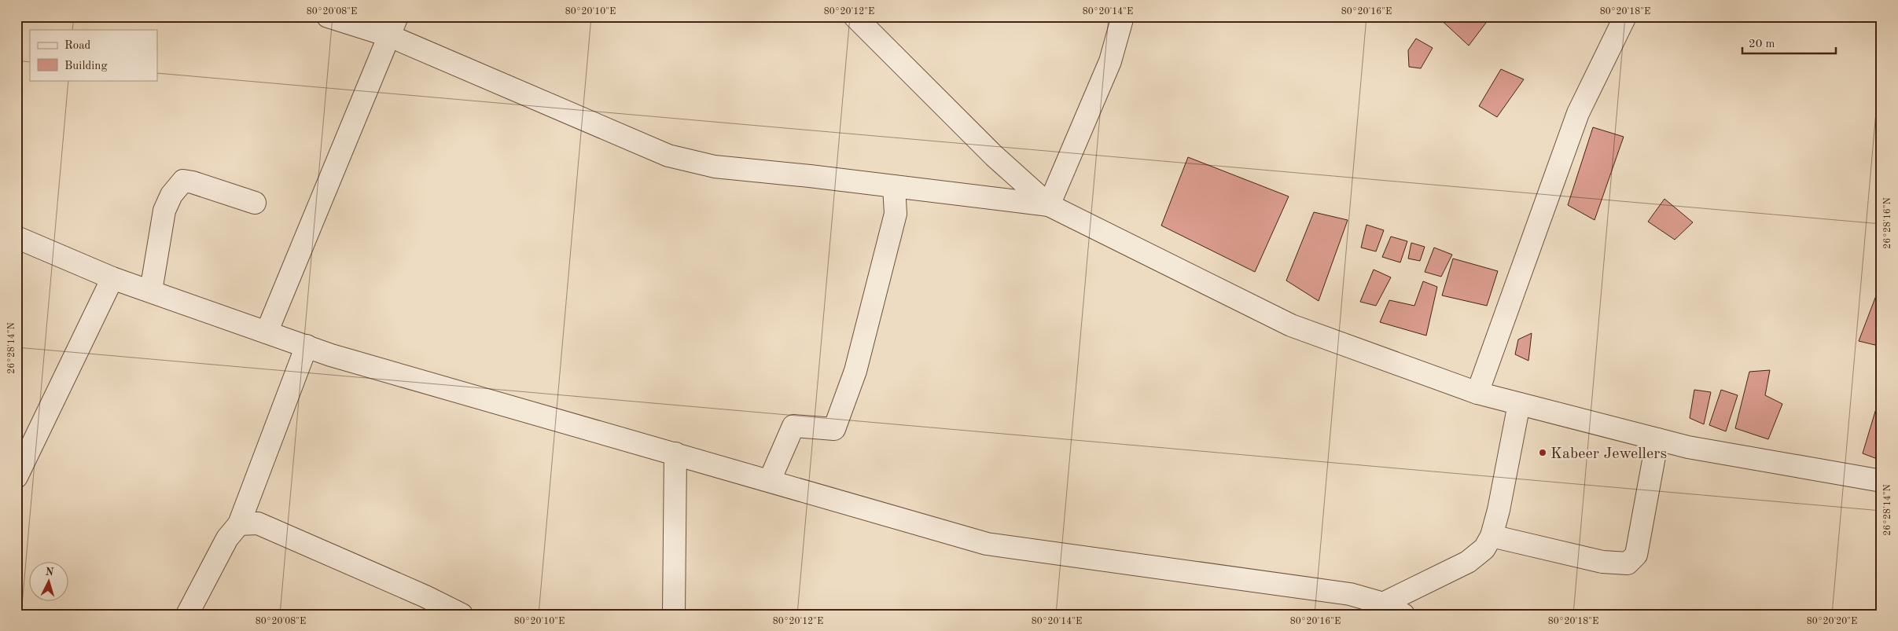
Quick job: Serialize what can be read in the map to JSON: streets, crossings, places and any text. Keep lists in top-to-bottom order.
{
  "places": ["Kabeer Jewellers"],
  "legend": ["Road", "Building"],
  "scale_bar": "20 m",
  "north": "top",
  "coordinates": [
    "80°20'08\"E",
    "80°20'10\"E",
    "80°20'12\"E",
    "80°20'14\"E",
    "80°20'16\"E",
    "80°20'18\"E",
    "26°28'16\"N",
    "26°28'14\"N",
    "80°20'20\"E"
  ]
}
